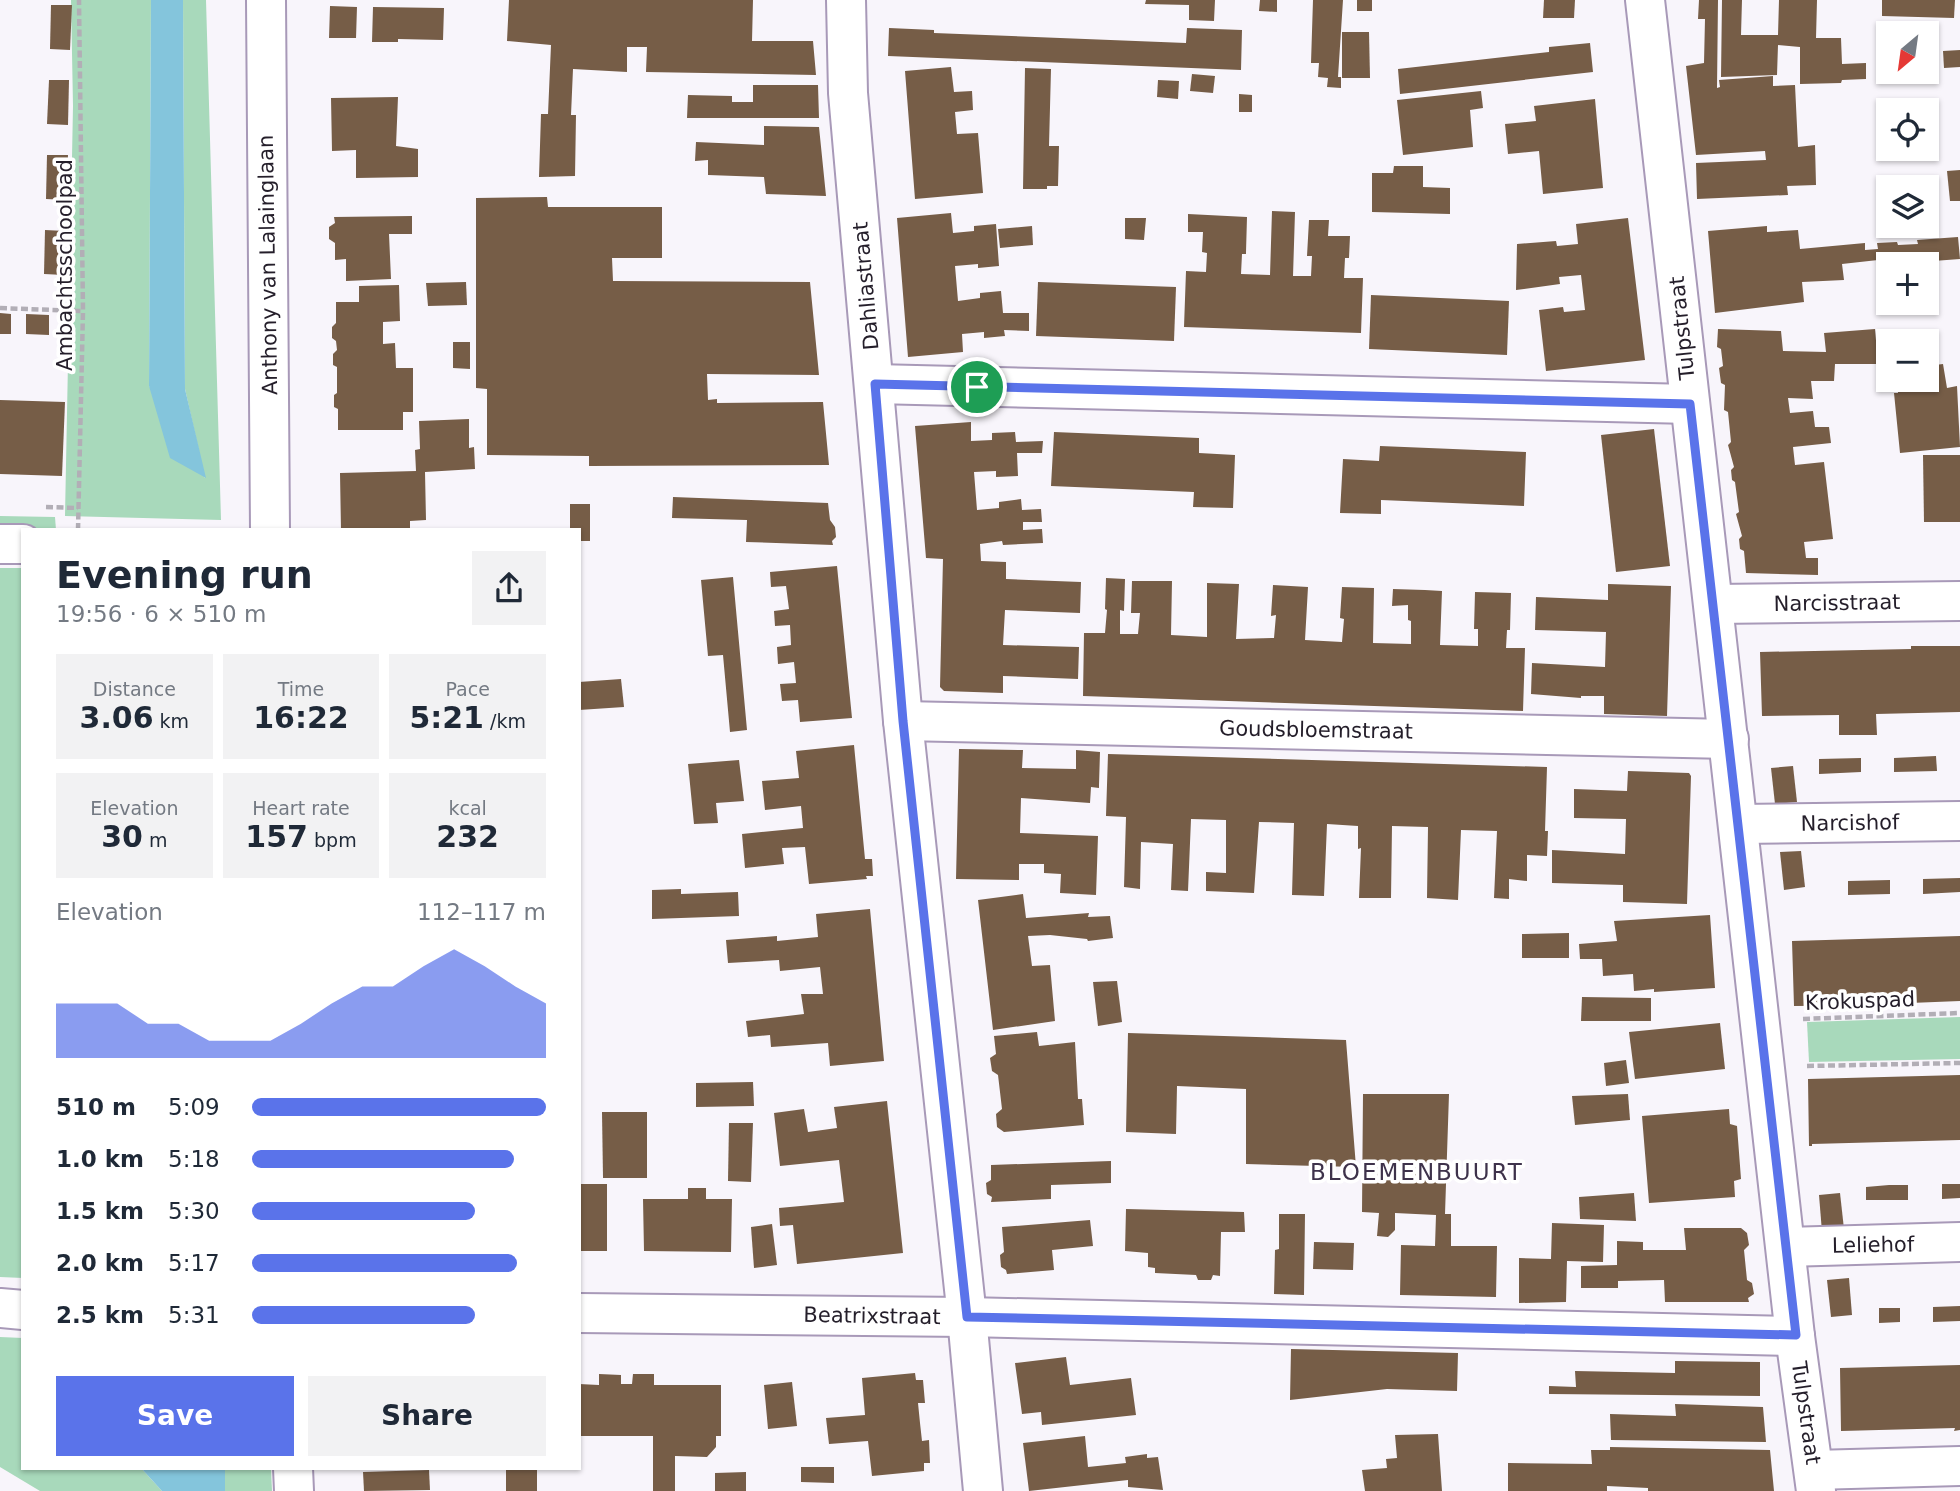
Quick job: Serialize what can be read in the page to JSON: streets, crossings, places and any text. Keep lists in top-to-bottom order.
{
  "streets": {
    "street": [
      "Anthony van Lalainglaan",
      "Dahliastraat",
      "Tulpstraat",
      "Narcisstraat",
      "Goudsbloemstraat",
      "Narcishof",
      "Leliehof",
      "Beatrixstraat"
    ],
    "path": ["Ambachtsschoolpad", "Krokuspad"]
  },
  "crossings": [
    ["Dahliastraat", "Goudsbloemstraat"],
    ["Dahliastraat", "Beatrixstraat"],
    ["Tulpstraat", "Narcisstraat"],
    ["Tulpstraat", "Goudsbloemstraat"],
    ["Tulpstraat", "Narcishof"],
    ["Tulpstraat", "Krokuspad"],
    ["Tulpstraat", "Leliehof"],
    ["Tulpstraat", "Beatrixstraat"]
  ],
  "districts": ["BLOEMENBUURT"],
  "north": "bottom left",
  "page": {
    "map_buttons": ["+", "−"],
    "heading": ["Evening run", "19:56 · 6 × 510 m"],
    "stats": [
      ["Distance", "3.06 km"],
      ["Time", "16:22"],
      ["Pace", "5:21 /km"],
      ["Elevation", "30 m"],
      ["Heart rate", "157 bpm"],
      ["kcal", "232"]
    ],
    "chart": ["Elevation", "112–117 m"],
    "list": [
      {
        "name": "510 m",
        "note": "5:09"
      },
      {
        "name": "1.0 km",
        "note": "5:18"
      },
      {
        "name": "1.5 km",
        "note": "5:30"
      },
      {
        "name": "2.0 km",
        "note": "5:17"
      },
      {
        "name": "2.5 km",
        "note": "5:31"
      }
    ],
    "buttons": ["Save", "Share"]
  }
}
